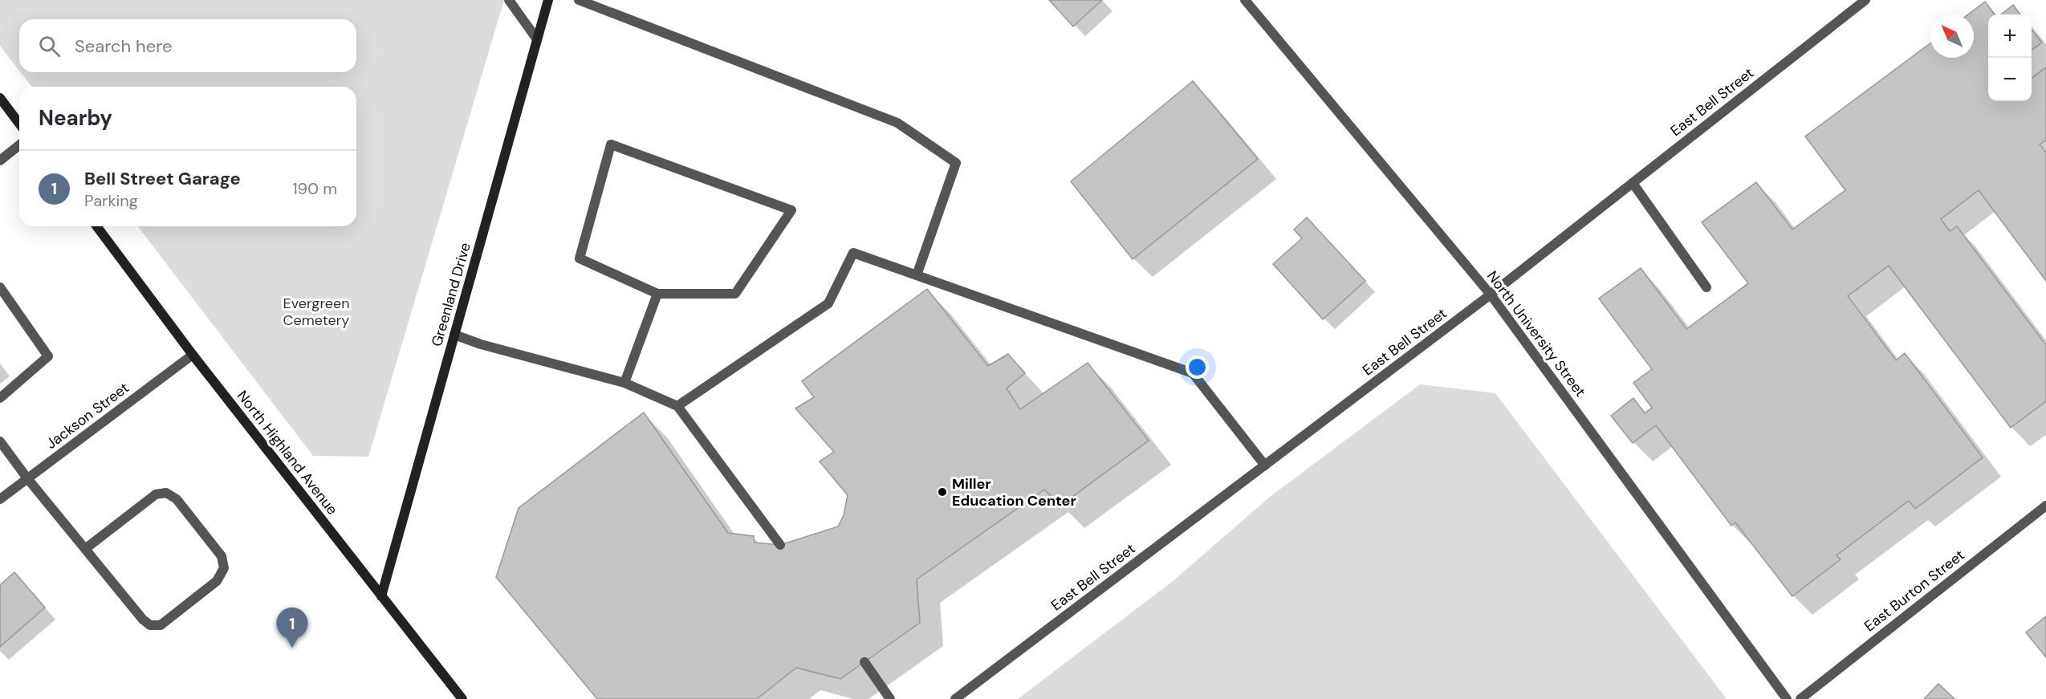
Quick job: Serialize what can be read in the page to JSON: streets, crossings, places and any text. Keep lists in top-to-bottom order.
{
  "streets": {
    "street": [
      "East Bell Street",
      "Greenland Drive",
      "North University Street",
      "Jackson Street",
      "North Highland Avenue",
      "East Burton Street"
    ]
  },
  "crossings": [
    ["East Bell Street", "North University Street"],
    ["Greenland Drive", "North Highland Avenue"],
    ["Jackson Street", "North Highland Avenue"]
  ],
  "parks": ["Evergreen Cemetery"],
  "places": ["Miller Education Center"],
  "north": "top left",
  "page": {
    "map_buttons": ["+", "−"],
    "search": "Search here",
    "heading": "Nearby",
    "list": [
      {
        "mark": "1",
        "name": "Bell Street Garage",
        "note": "Parking",
        "value": "190 m"
      }
    ],
    "pins": "1"
  }
}
